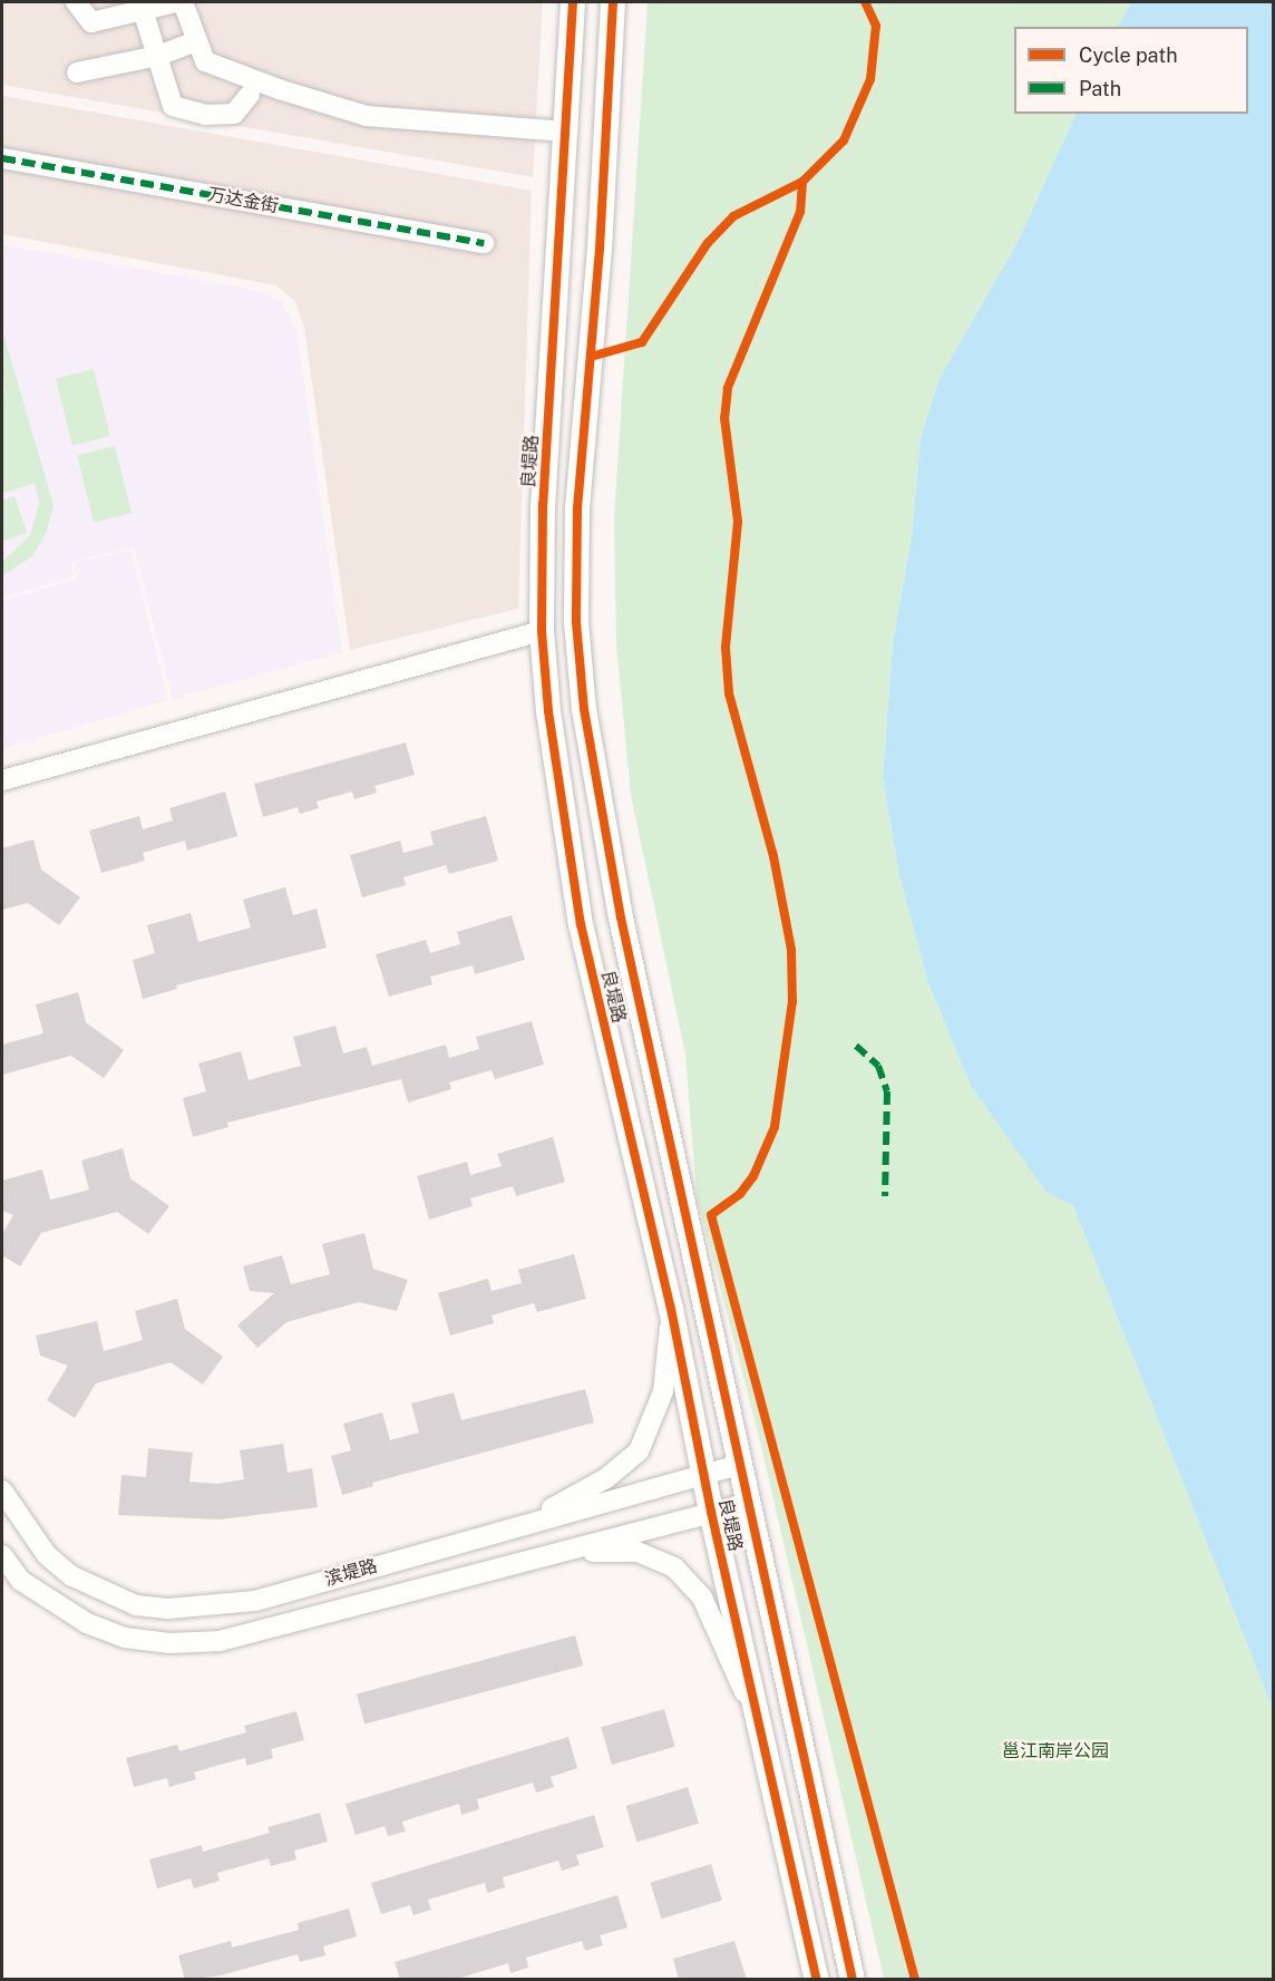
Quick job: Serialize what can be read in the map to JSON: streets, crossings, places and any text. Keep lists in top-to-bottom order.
{
  "streets": {
    "main road": ["良堤路"],
    "street": ["万达金街", "滨堤路"]
  },
  "crossings": [
    ["良堤路", "滨堤路"]
  ],
  "parks": ["邕江南岸公园"],
  "legend": ["Cycle path", "Path"]
}
